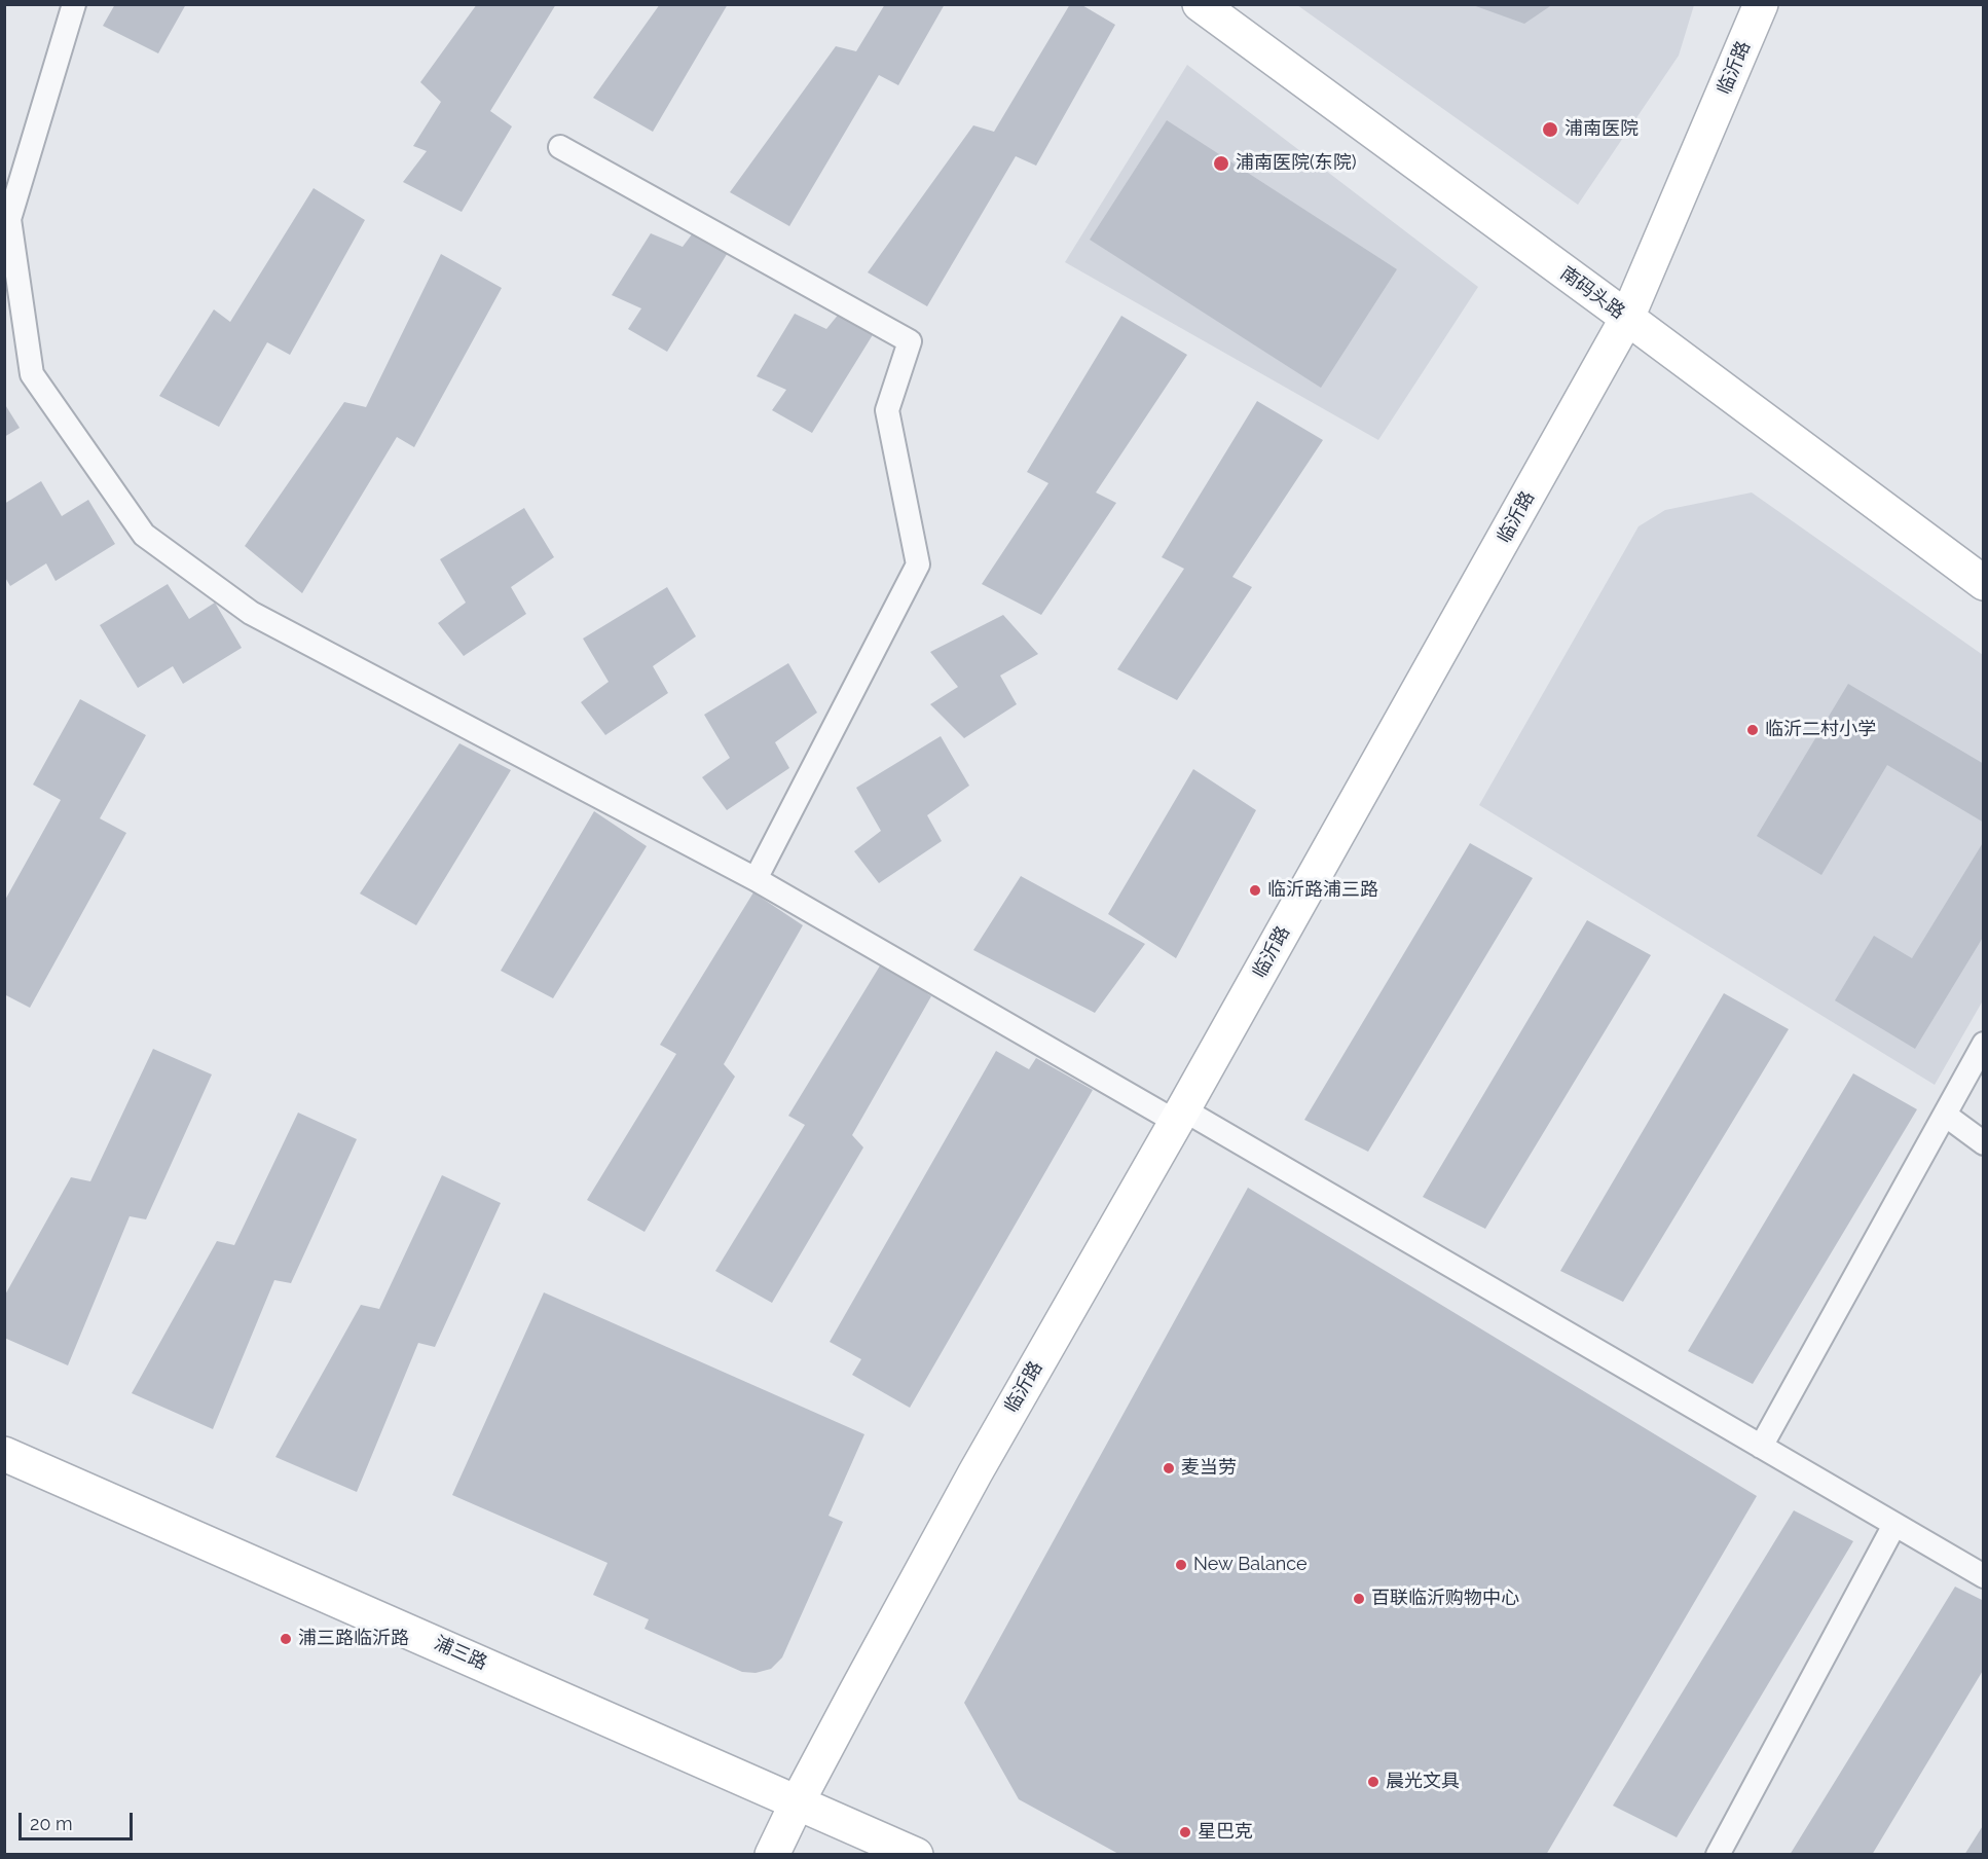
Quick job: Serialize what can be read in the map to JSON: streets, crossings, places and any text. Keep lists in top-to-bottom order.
{
  "streets": {
    "street": ["临沂路", "南码头路", "浦三路"]
  },
  "crossings": [
    ["临沂路", "南码头路"],
    ["临沂路", "浦三路"]
  ],
  "places": [
    "浦南医院",
    "浦南医院(东院)",
    "临沂二村小学",
    "临沂路浦三路",
    "麦当劳",
    "New Balance",
    "百联临沂购物中心",
    "浦三路临沂路",
    "晨光文具",
    "星巴克"
  ],
  "scale_bar": "20 m"
}
